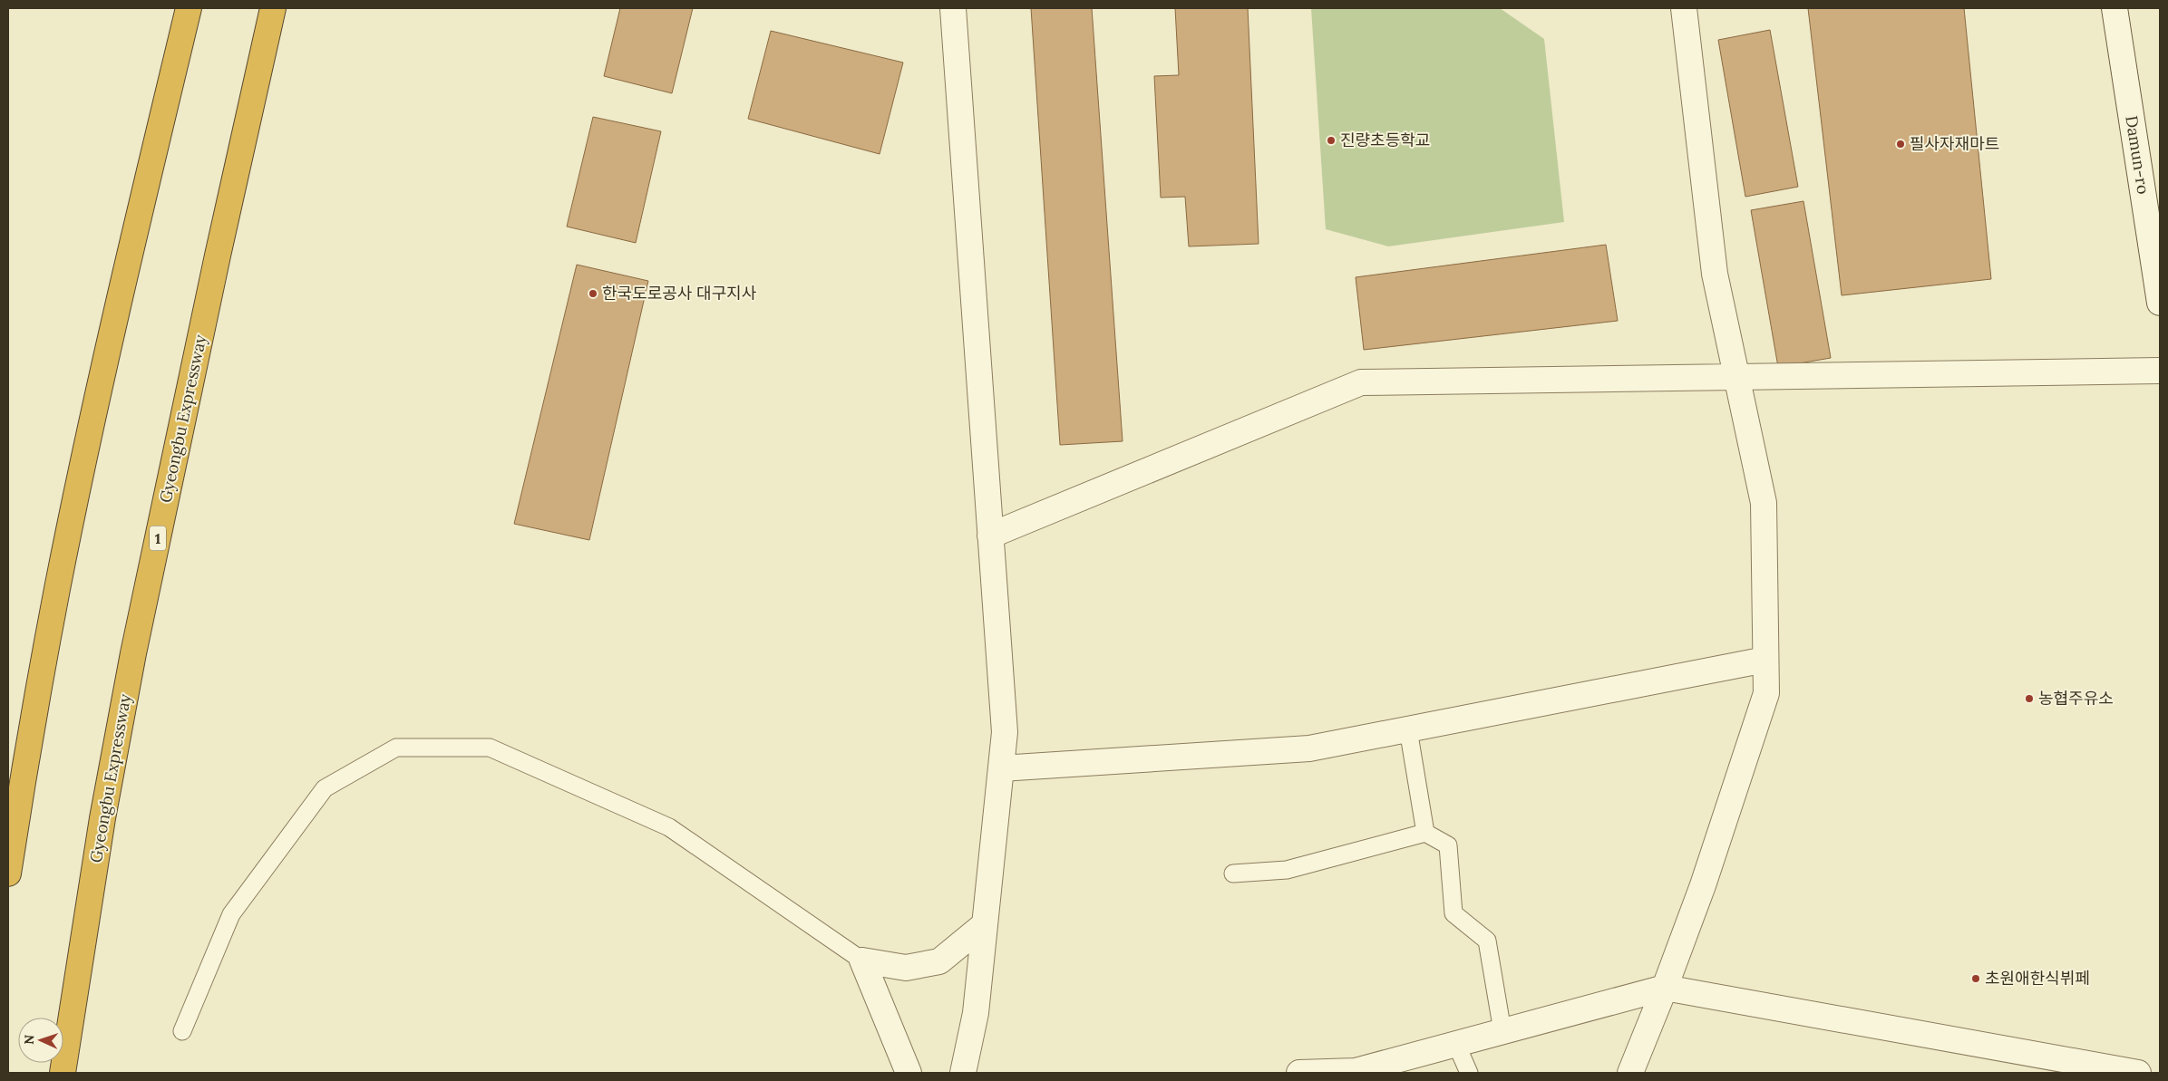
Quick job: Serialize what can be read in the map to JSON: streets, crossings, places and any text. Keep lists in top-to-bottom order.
{
  "streets": {
    "highway": ["Gyeongbu Expressway", "1"],
    "street": ["Damun-ro"]
  },
  "places": [
    "진량초등학교",
    "필사자재마트",
    "한국도로공사 대구지사",
    "농협주유소",
    "초원애한식뷔페"
  ],
  "north": "left"
}
